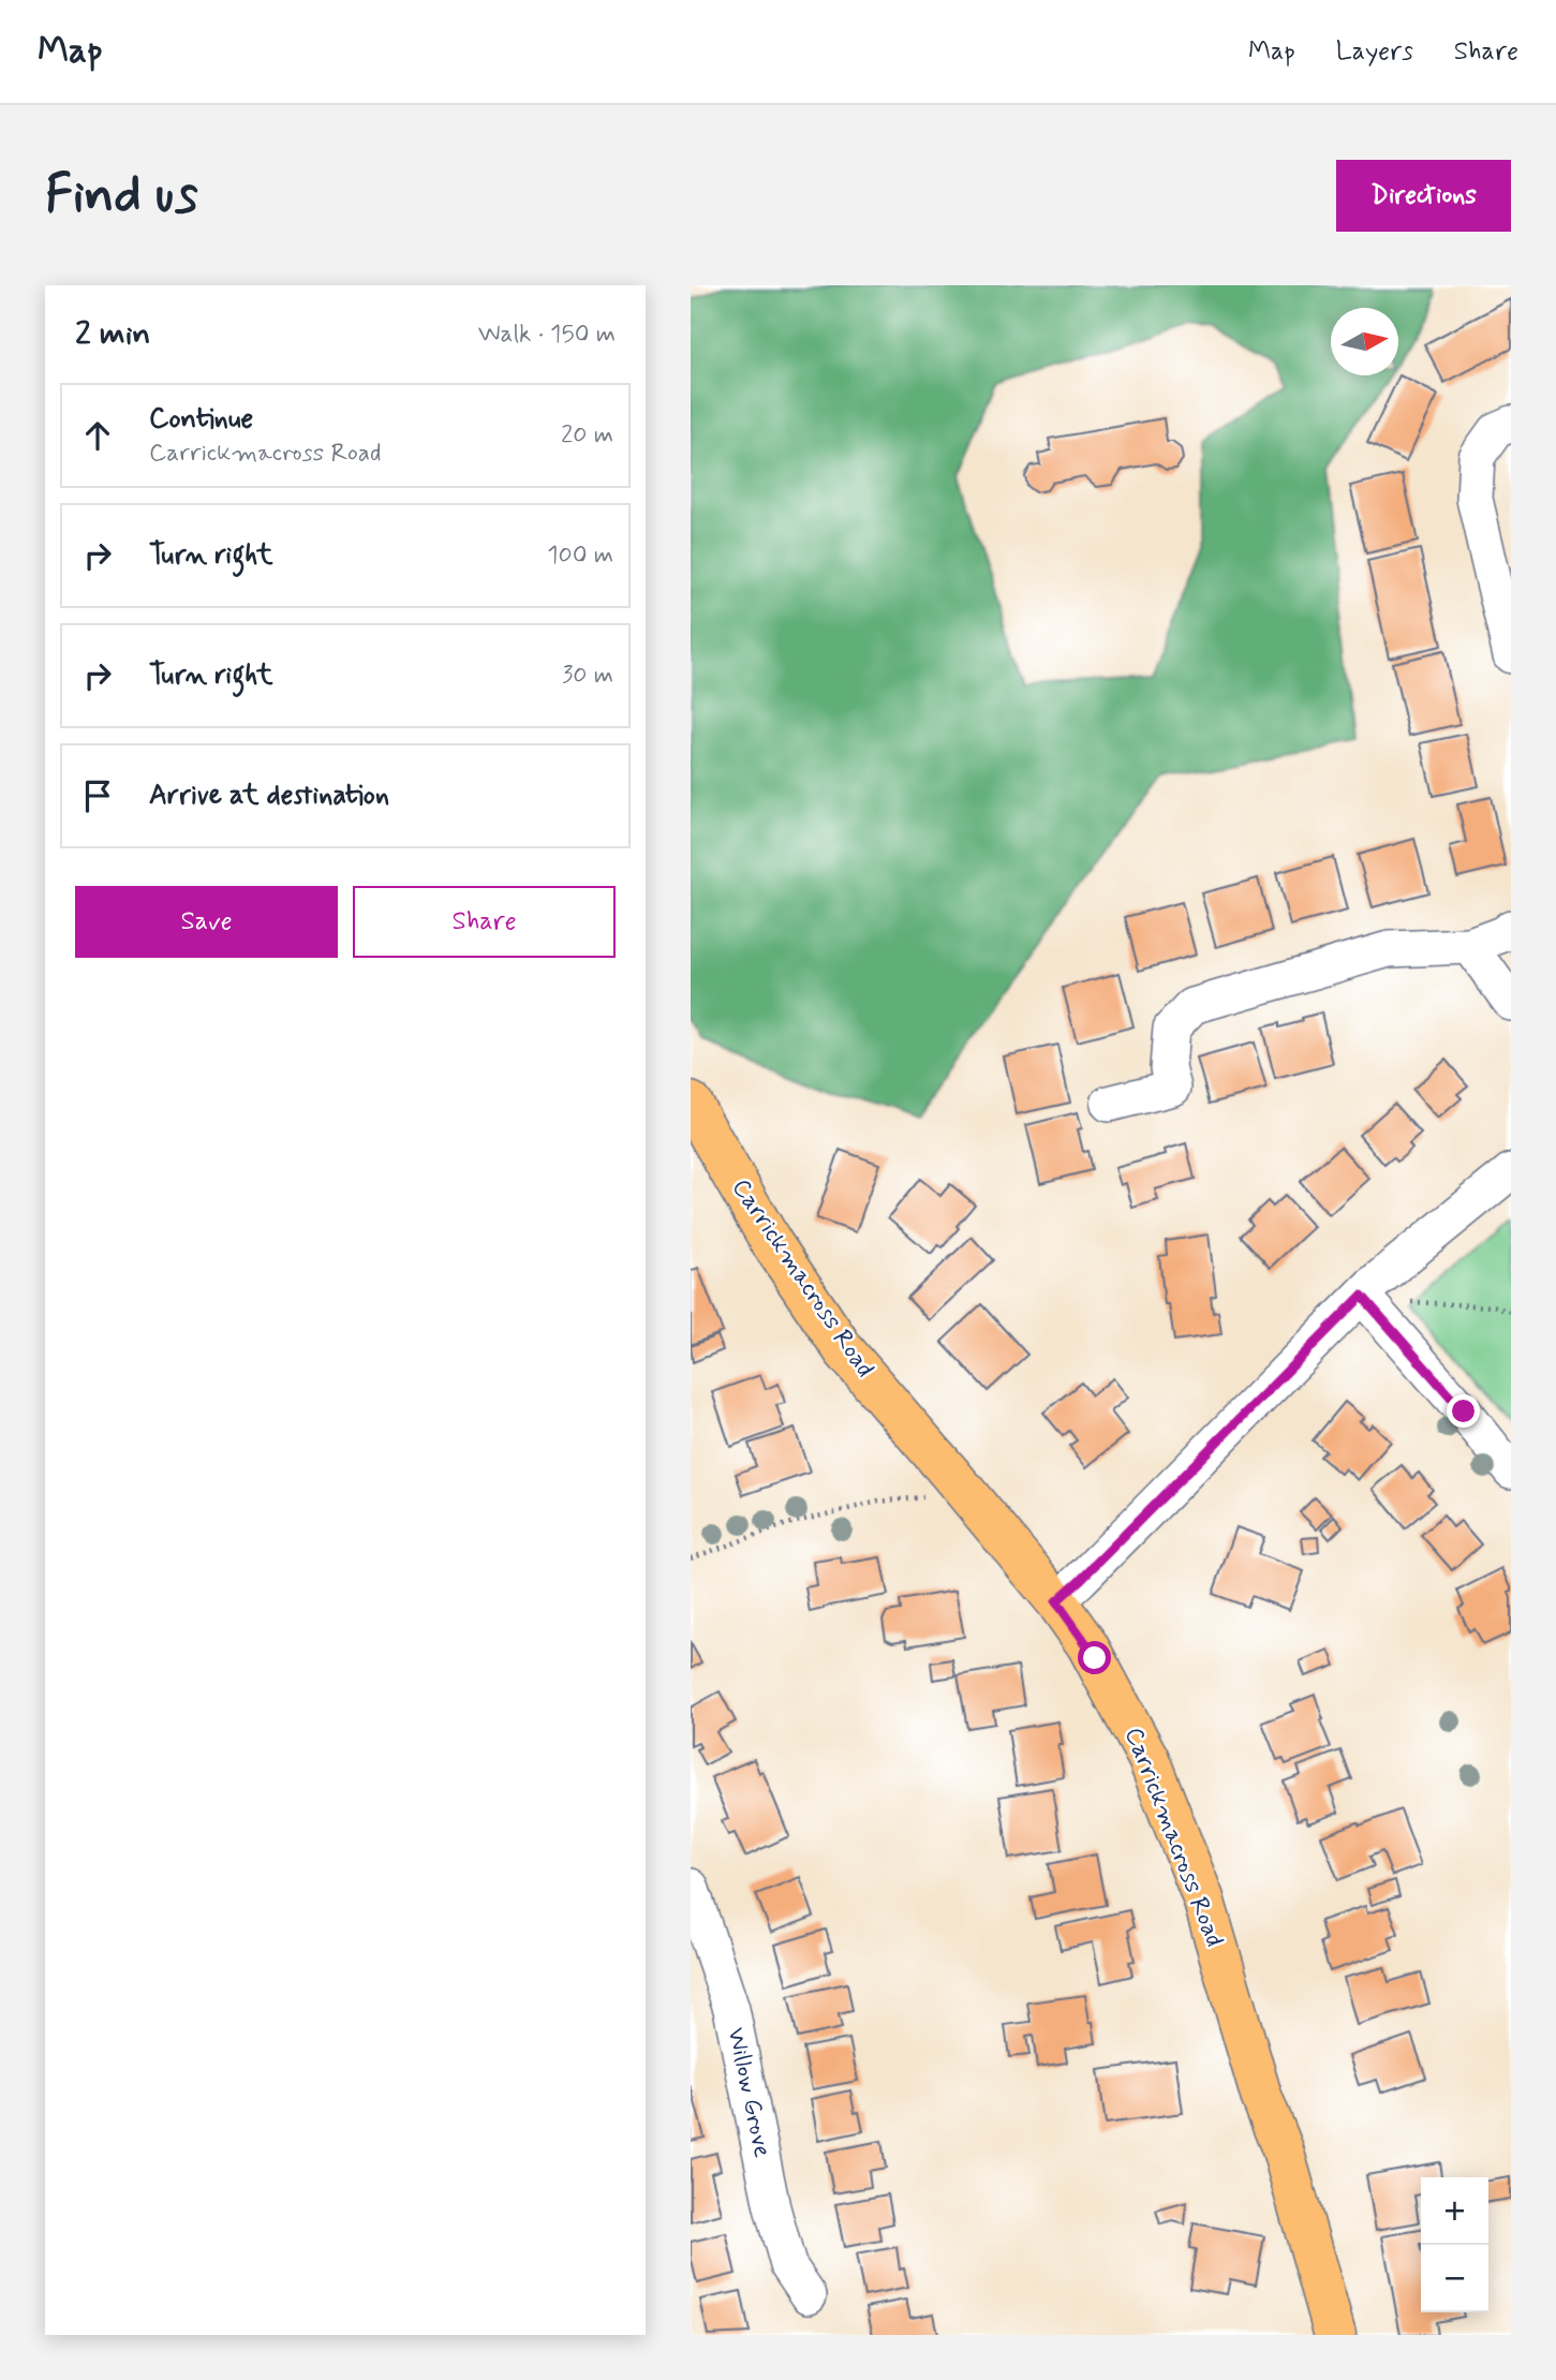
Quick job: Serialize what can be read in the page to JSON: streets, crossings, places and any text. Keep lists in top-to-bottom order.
{
  "streets": {
    "main road": ["Carrickmacross Road"],
    "street": ["Willow Grove"]
  },
  "north": "right",
  "page": {
    "header": "Map",
    "nav": ["Map", "Layers", "Share"],
    "buttons": [
      "Directions",
      ["Save", "Share"]
    ],
    "title": "Find us",
    "heading": ["2 min", "Walk · 150 m"],
    "list": [
      ["Continue", "Carrickmacross Road", "20 m"],
      ["Turn right", "100 m"],
      ["Turn right", "30 m"],
      "Arrive at destination"
    ],
    "map_buttons": ["+", "−"]
  }
}
